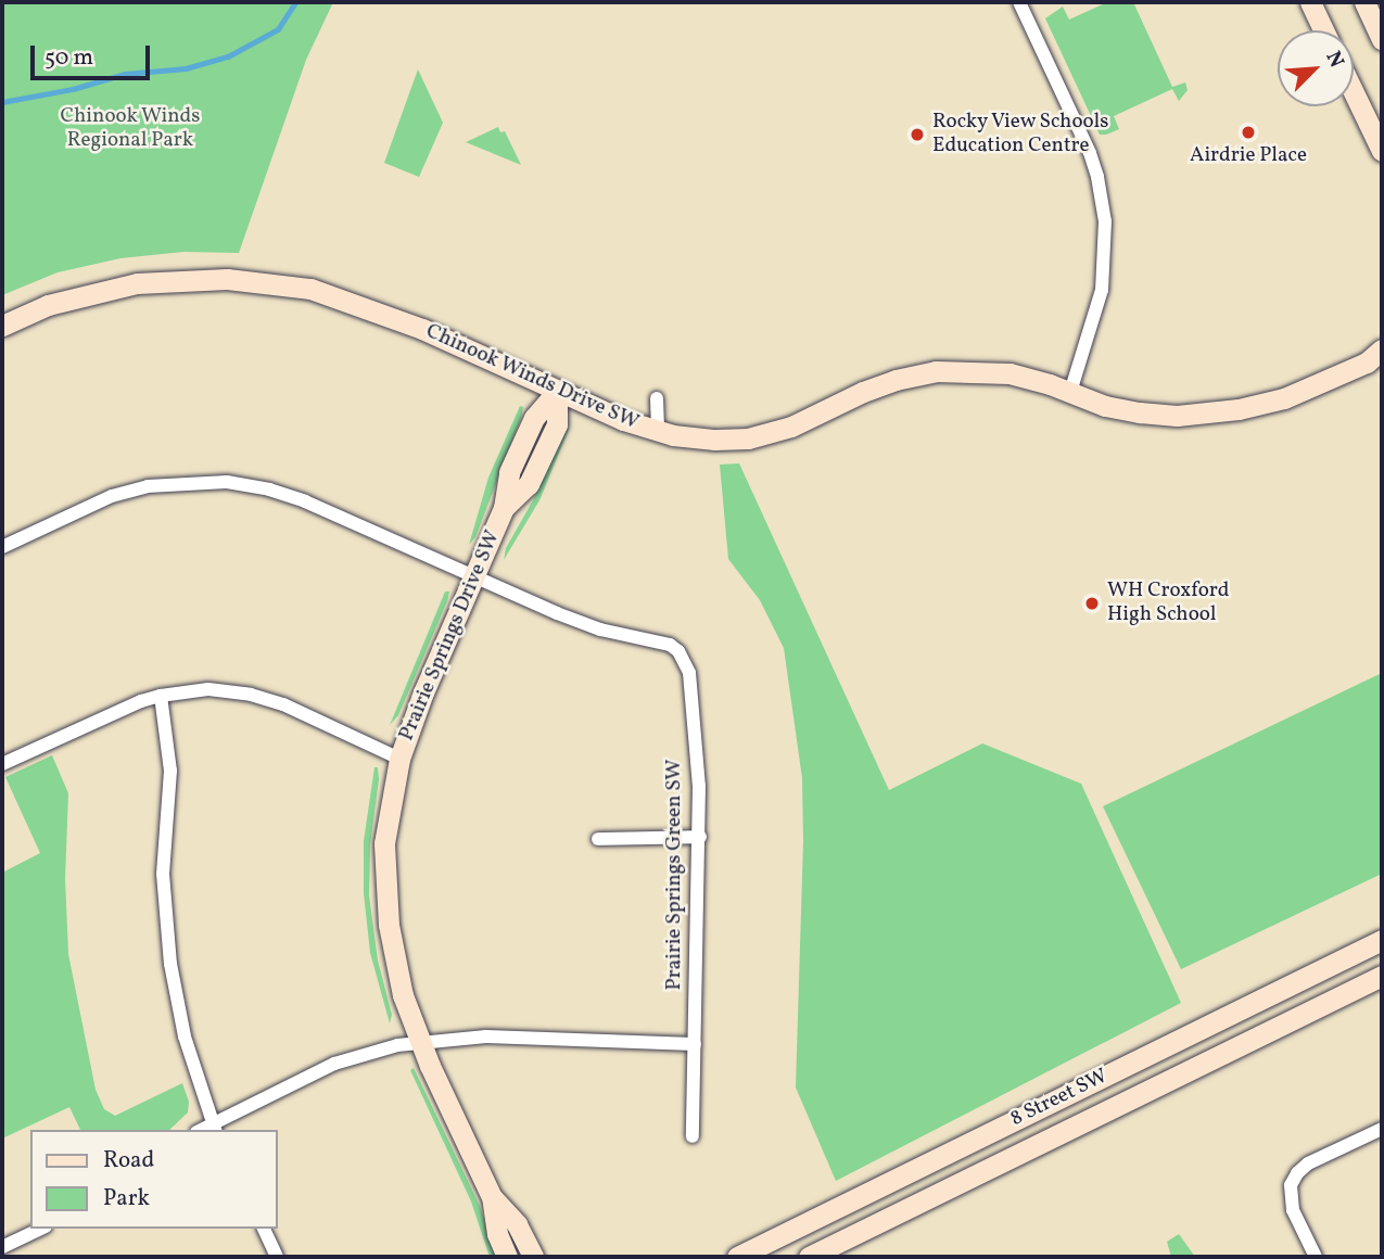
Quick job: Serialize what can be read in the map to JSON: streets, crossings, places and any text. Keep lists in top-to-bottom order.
{
  "streets": {
    "street": [
      "Chinook Winds Drive SW",
      "Prairie Springs Drive SW",
      "Prairie Springs Green SW",
      "8 Street SW"
    ]
  },
  "crossings": [
    ["Chinook Winds Drive SW", "Prairie Springs Drive SW"],
    ["Prairie Springs Drive SW", "Prairie Springs Green SW"]
  ],
  "parks": ["Chinook Winds Regional Park"],
  "places": ["Airdrie Place", "Rocky View Schools Education Centre", "WH Croxford High School"],
  "legend": ["Road", "Park"],
  "scale_bar": "50 m",
  "north": "top right"
}
